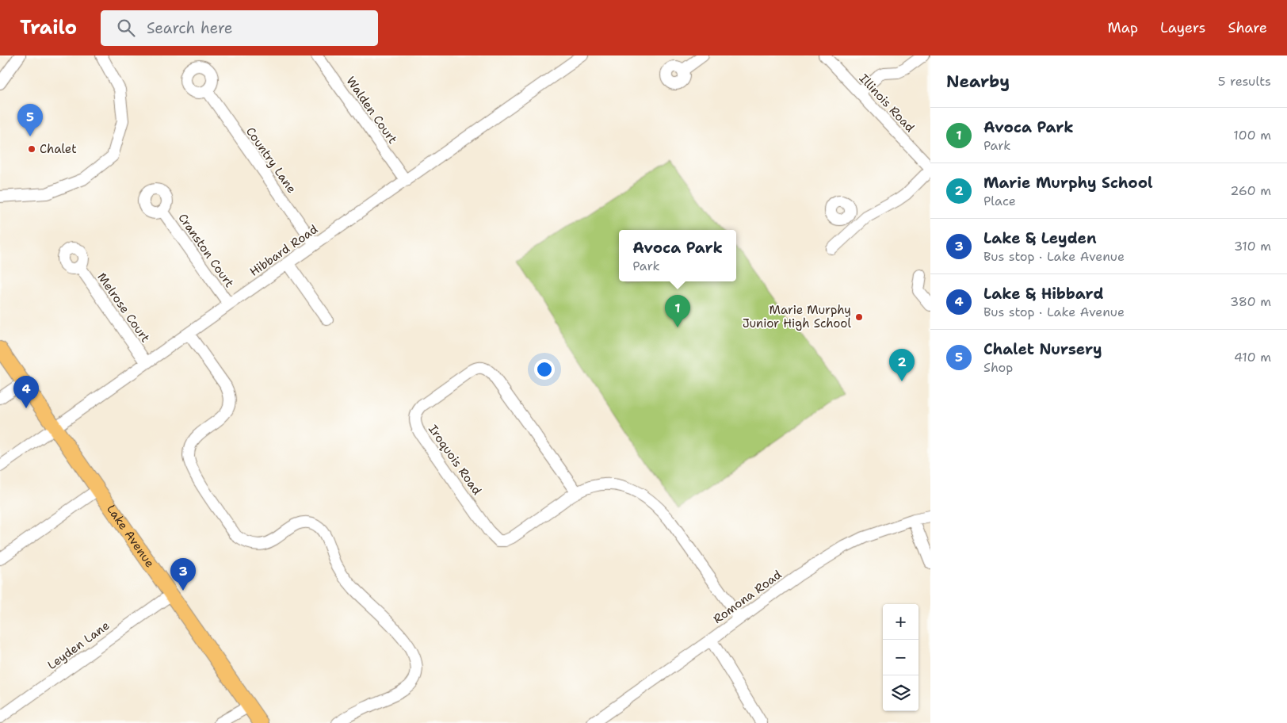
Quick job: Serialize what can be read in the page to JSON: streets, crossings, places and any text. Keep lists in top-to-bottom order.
{
  "streets": {
    "main road": ["Lake Avenue"],
    "street": [
      "Illinois Road",
      "Walden Court",
      "Country Lane",
      "Cranston Court",
      "Hibbard Road",
      "Melrose Court",
      "Iroquois Road",
      "Romona Road",
      "Leyden Lane"
    ]
  },
  "crossings": [
    ["Walden Court", "Hibbard Road"],
    ["Country Lane", "Hibbard Road"],
    ["Cranston Court", "Hibbard Road"],
    ["Hibbard Road", "Melrose Court"],
    ["Hibbard Road", "Lake Avenue"],
    ["Iroquois Road", "Romona Road"],
    ["Lake Avenue", "Leyden Lane"]
  ],
  "places": ["Chalet", "Marie Murphy Junior High School"],
  "page": {
    "header": "Trailo",
    "search": "Search here",
    "nav": ["Map", "Layers", "Share"],
    "heading": ["Nearby", "5 results"],
    "pins": [
      "5",
      "1",
      "2",
      "4",
      "3"
    ],
    "list": [
      {
        "mark": "1",
        "name": "Avoca Park",
        "note": "Park",
        "value": "100 m"
      },
      {
        "mark": "2",
        "name": "Marie Murphy School",
        "note": "Place",
        "value": "260 m"
      },
      {
        "mark": "3",
        "name": "Lake & Leyden",
        "note": "Bus stop · Lake Avenue",
        "value": "310 m"
      },
      {
        "mark": "4",
        "name": "Lake & Hibbard",
        "note": "Bus stop · Lake Avenue",
        "value": "380 m"
      },
      {
        "mark": "5",
        "name": "Chalet Nursery",
        "note": "Shop",
        "value": "410 m"
      }
    ],
    "popup": ["Avoca Park", "Park"],
    "map_buttons": ["+", "−"]
  }
}
